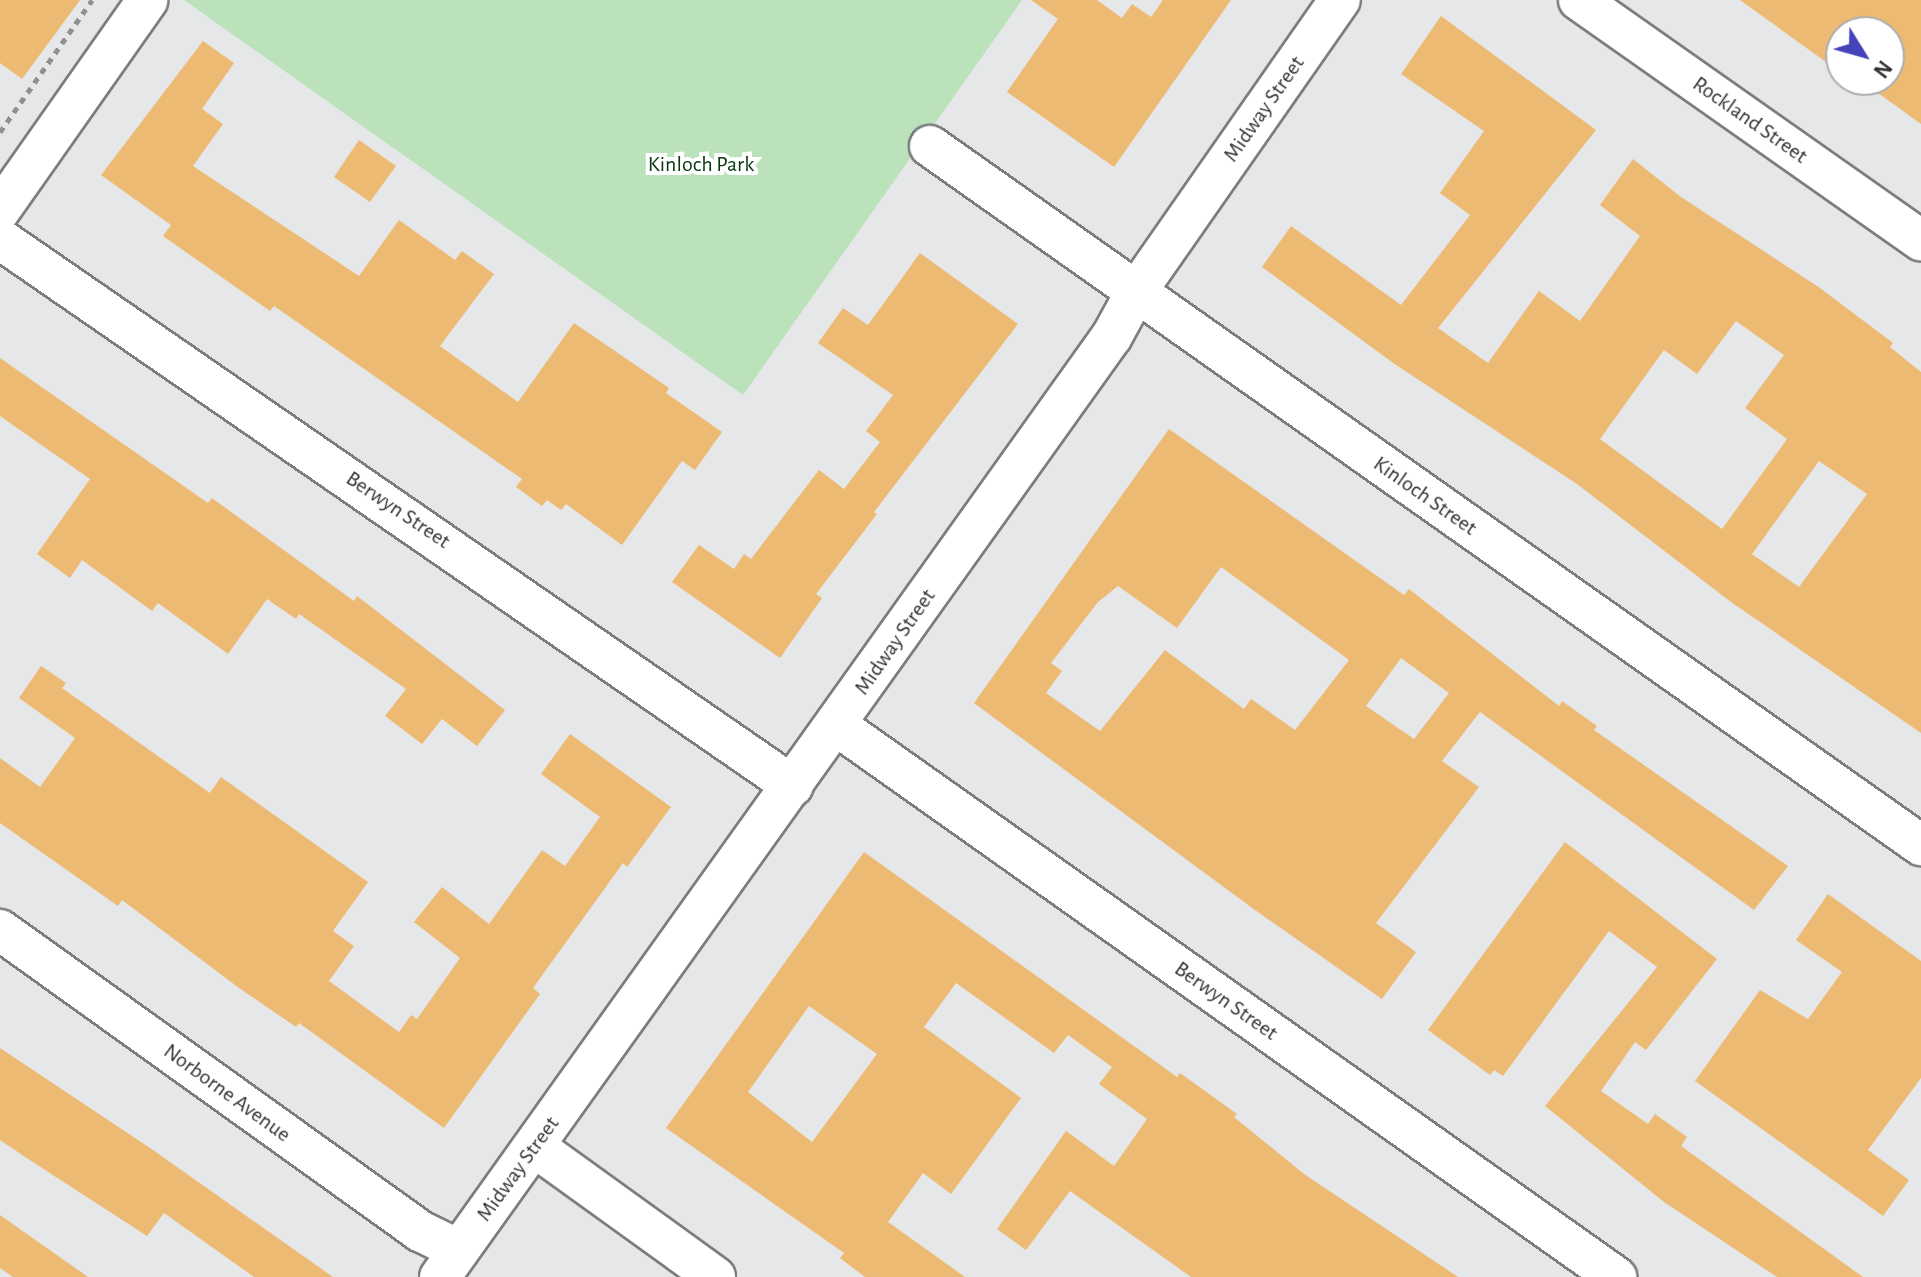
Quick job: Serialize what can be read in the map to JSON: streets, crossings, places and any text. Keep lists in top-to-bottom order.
{
  "streets": {
    "street": [
      "Midway Street",
      "Rockland Street",
      "Kinloch Street",
      "Berwyn Street",
      "Norborne Avenue"
    ]
  },
  "crossings": [
    ["Midway Street", "Kinloch Street"],
    ["Midway Street", "Berwyn Street"],
    ["Midway Street", "Norborne Avenue"]
  ],
  "parks": ["Kinloch Park"],
  "north": "bottom right"
}
